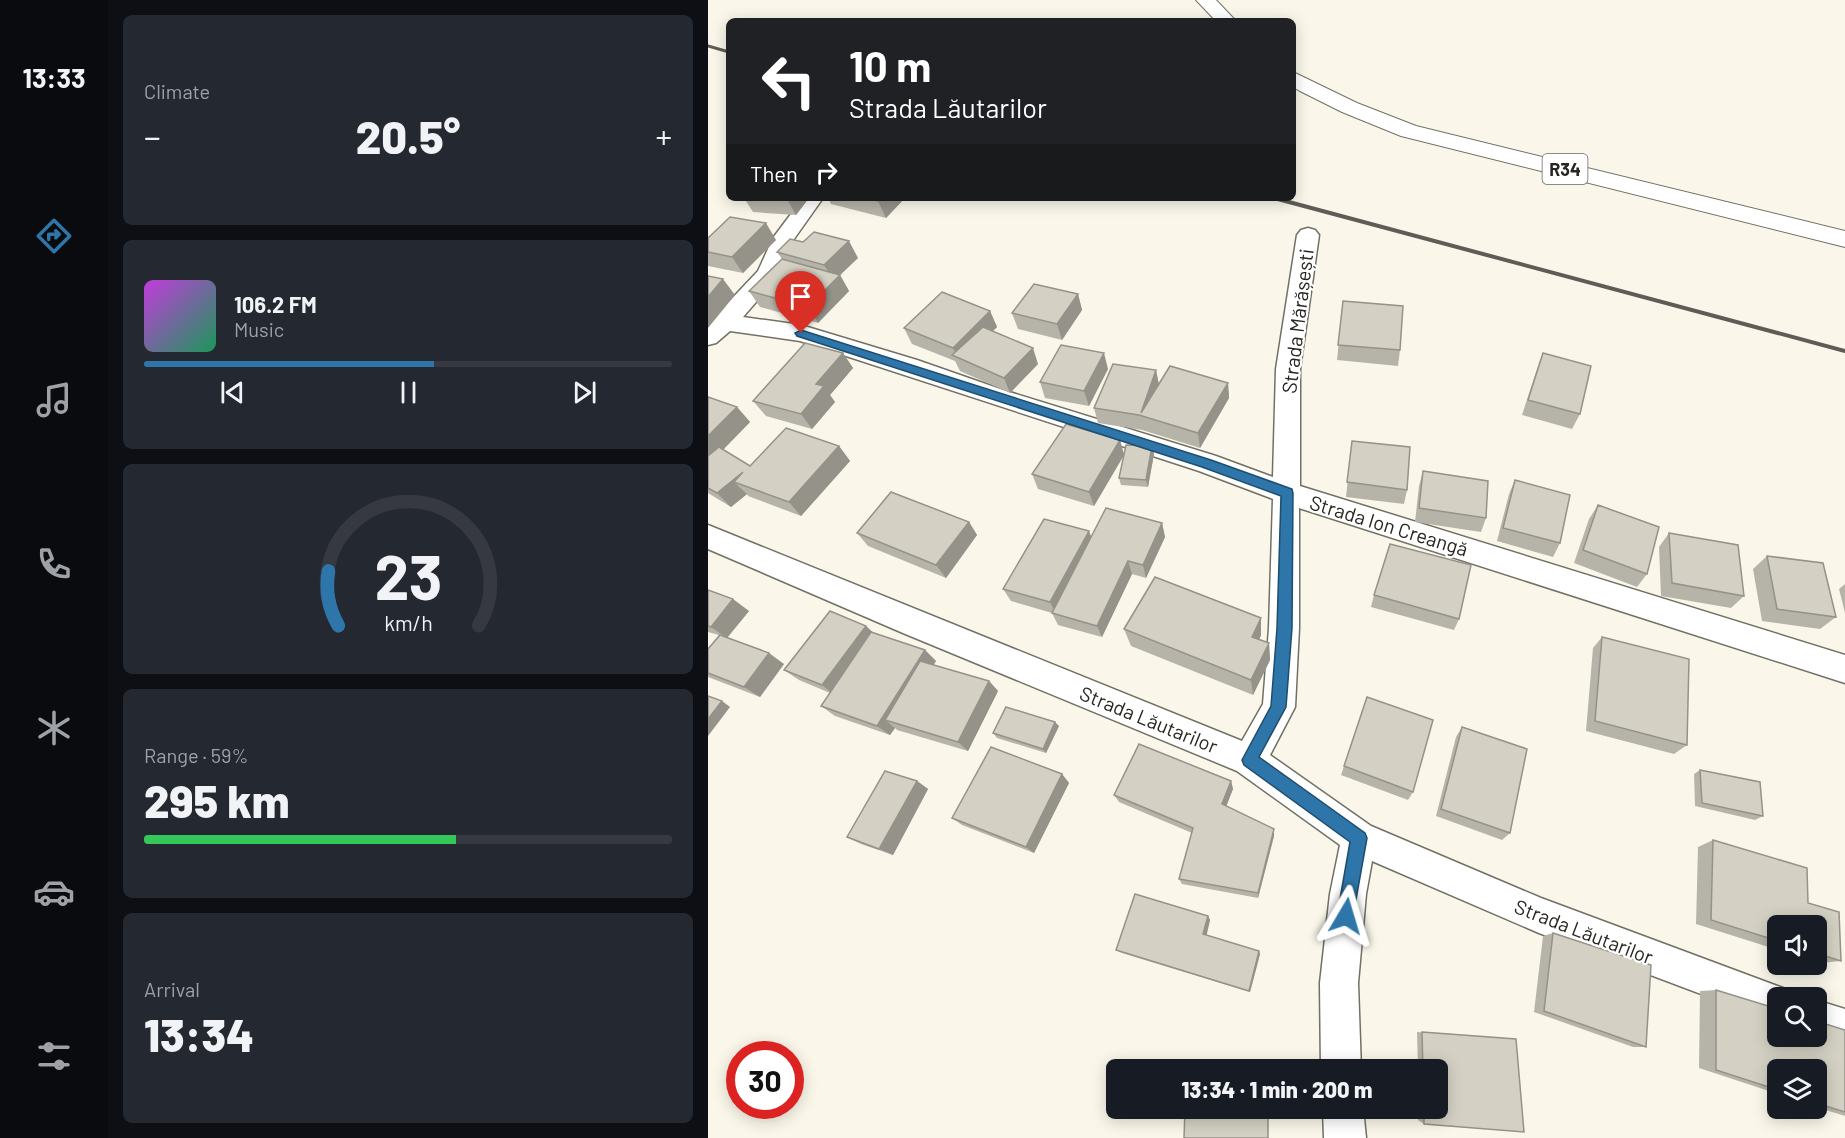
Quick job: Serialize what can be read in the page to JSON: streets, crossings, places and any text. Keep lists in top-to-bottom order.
{
  "streets": {
    "main road": ["R34"],
    "street": ["Strada Mărășești", "Strada Ion Creangă", "Strada Lăutarilor"]
  },
  "crossings": [
    ["Strada Mărășești", "Strada Ion Creangă"],
    ["Strada Mărășești", "Strada Lăutarilor"]
  ],
  "page": {
    "tabs": "13:33",
    "tile": [
      "Climate",
      ["Range · 59%", "295 km"],
      ["Arrival", "13:34"]
    ],
    "turn": ["10 m", "Strada Lăutarilor"],
    "heat": ["−", "20.5°", "+"],
    "then": "Then",
    "song": ["106.2 FM", "Music"],
    "limit": "30",
    "trip": "13:34 · 1 min · 200 m",
    "gauge": ["23", "km/h"]
  }
}
